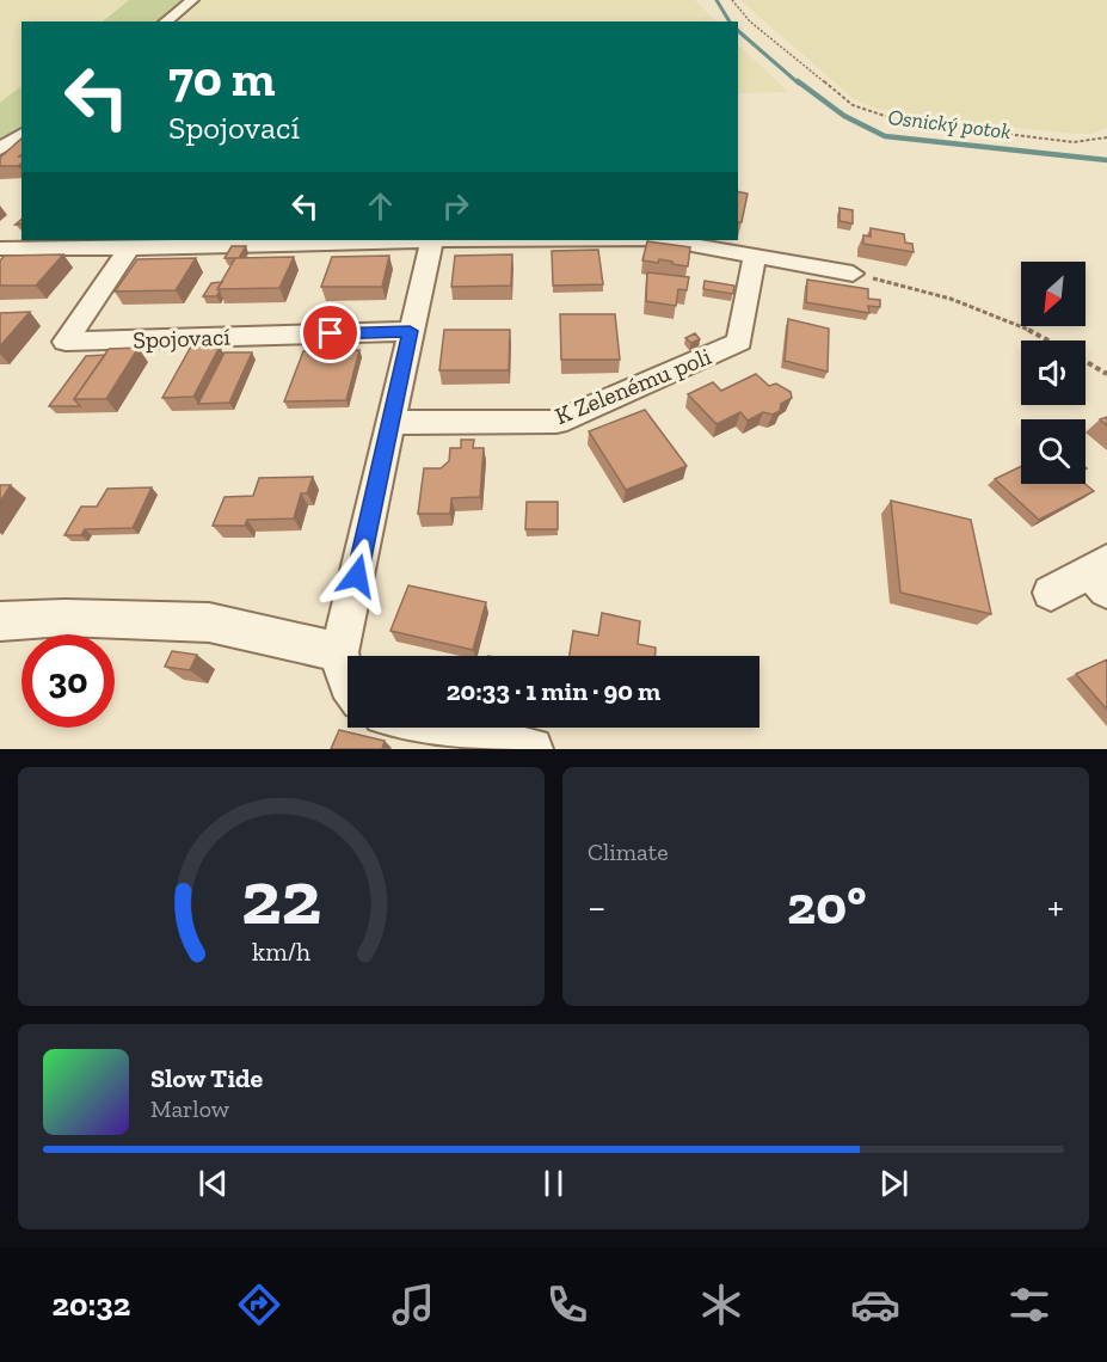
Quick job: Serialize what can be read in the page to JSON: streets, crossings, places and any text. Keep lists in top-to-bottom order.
{
  "streets": {
    "street": ["Spojovací", "K Zelenému poli"]
  },
  "water": ["Osnický potok"],
  "north": "bottom left",
  "page": {
    "turn": ["70 m", "Spojovací"],
    "limit": "30",
    "trip": "20:33 · 1 min · 90 m",
    "tile": "Climate",
    "heat": ["−", "20°", "+"],
    "song": ["Slow Tide", "Marlow"],
    "tabs": "20:32",
    "gauge": ["22", "km/h"]
  }
}
